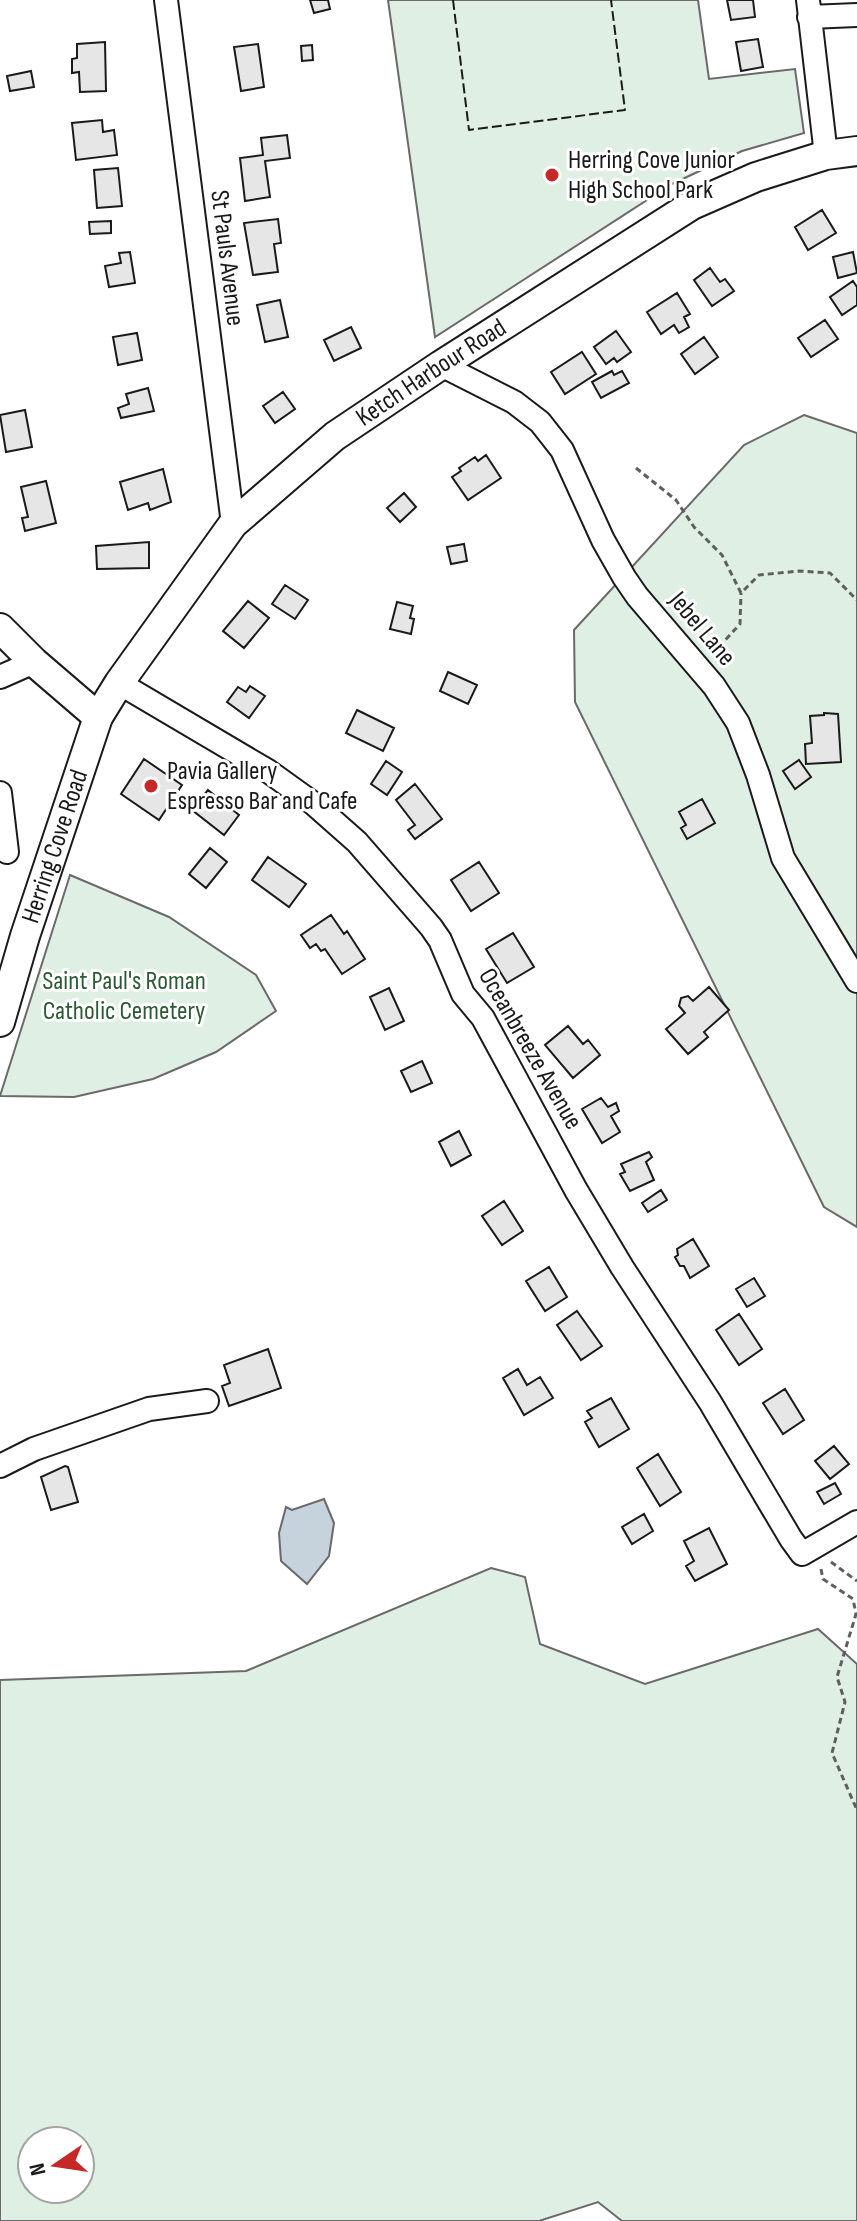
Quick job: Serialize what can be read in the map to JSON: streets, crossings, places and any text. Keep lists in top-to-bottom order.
{
  "streets": {
    "main road": ["Ketch Harbour Road", "Herring Cove Road"],
    "street": ["St Pauls Avenue", "Jebel Lane", "Oceanbreeze Avenue"]
  },
  "crossings": [
    ["St Pauls Avenue", "Ketch Harbour Road"],
    ["Ketch Harbour Road", "Jebel Lane"],
    ["Ketch Harbour Road", "Herring Cove Road"],
    ["Ketch Harbour Road", "Oceanbreeze Avenue"]
  ],
  "parks": ["Saint Paul's Roman Catholic Cemetery"],
  "places": ["Herring Cove Junior High School Park", "Pavia Gallery Espresso Bar and Cafe"],
  "north": "left"
}
